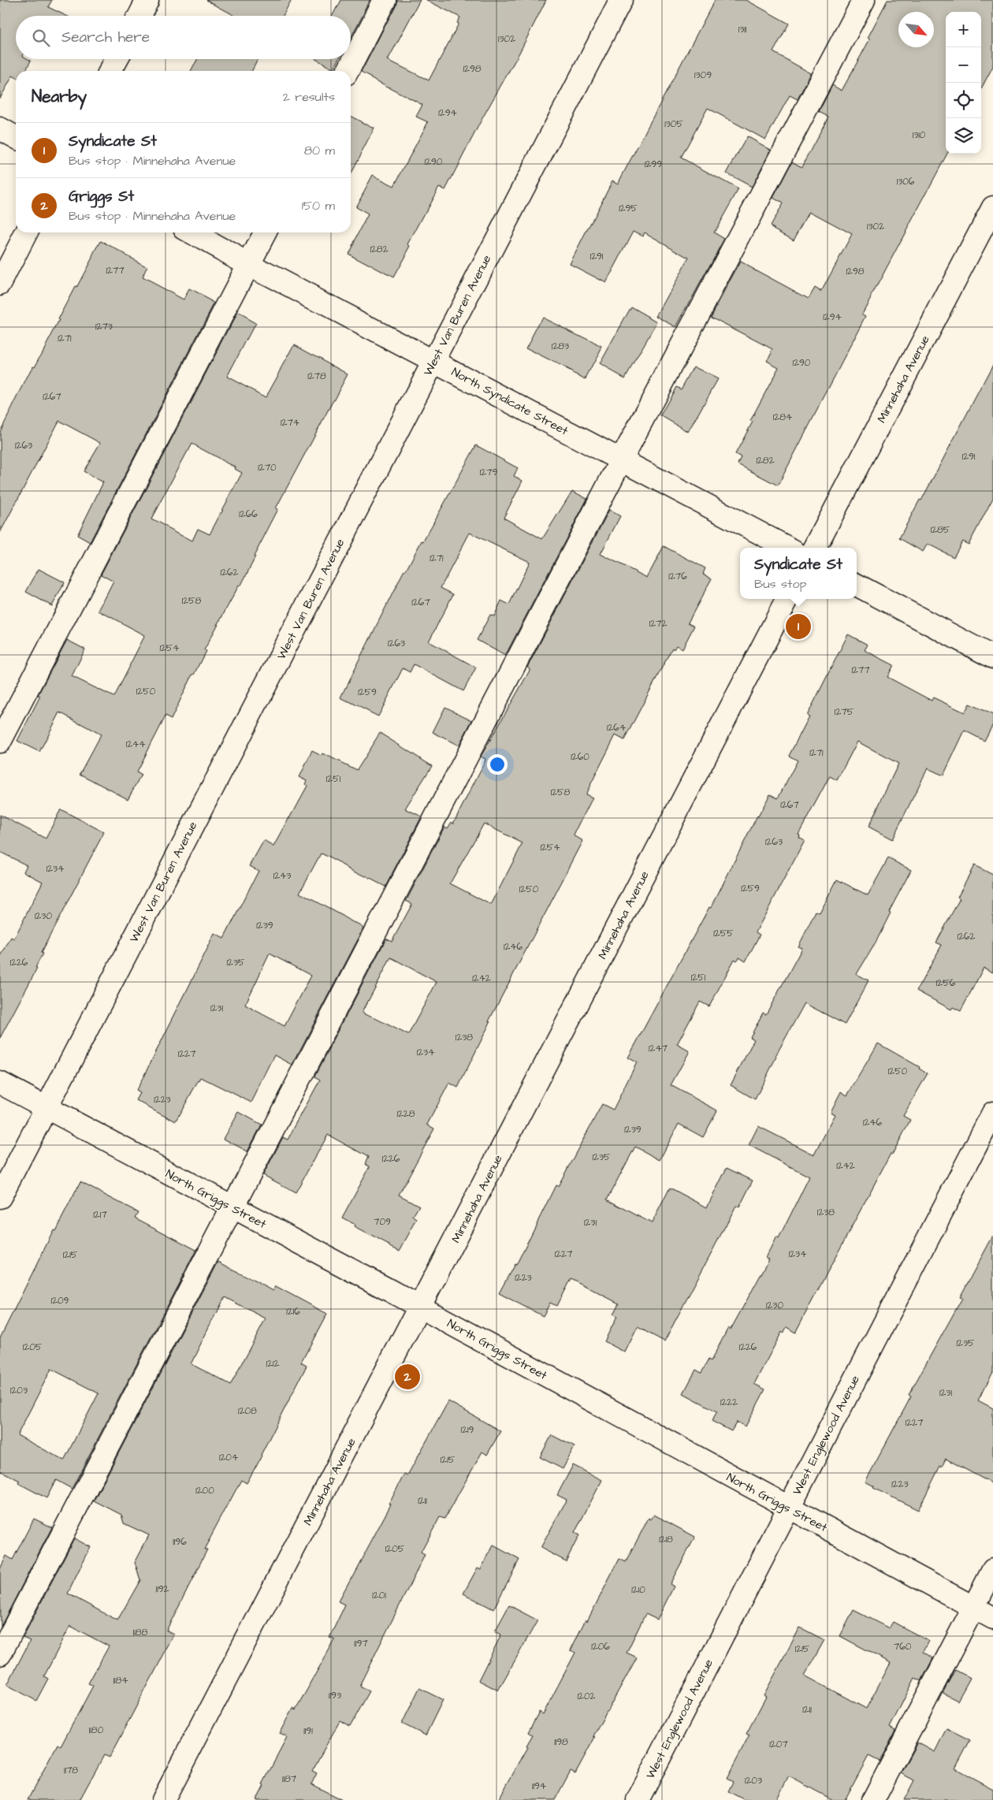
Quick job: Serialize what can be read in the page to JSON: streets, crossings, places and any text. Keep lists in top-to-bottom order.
{
  "streets": {
    "street": [
      "West Van Buren Avenue",
      "Minnehaha Avenue",
      "North Syndicate Street",
      "North Griggs Street",
      "West Englewood Avenue"
    ]
  },
  "crossings": [
    ["West Van Buren Avenue", "North Syndicate Street"],
    ["West Van Buren Avenue", "North Griggs Street"],
    ["Minnehaha Avenue", "North Griggs Street"],
    ["North Griggs Street", "West Englewood Avenue"]
  ],
  "house_numbers": [
    "1311",
    "1302",
    "1298",
    "1309",
    "1294",
    "1305",
    "1310",
    "1290",
    "1299",
    "1306",
    "1295",
    "1302",
    "1282",
    "1291",
    "1277",
    "1298",
    "1294",
    "1273",
    "1271",
    "1283",
    "1290",
    "1278",
    "1267",
    "1284",
    "1274",
    "1263",
    "1291",
    "1282",
    "1270",
    "1279",
    "1266",
    "1285",
    "1271",
    "1262",
    "1276",
    "1258",
    "1267",
    "1272",
    "1263",
    "1254",
    "1277",
    "1250",
    "1259",
    "1275",
    "1264",
    "1244",
    "1271",
    "1260",
    "1251",
    "1258",
    "1267",
    "1263",
    "1254",
    "1234",
    "1243",
    "1259",
    "1250",
    "1230",
    "1239",
    "1255",
    "1262",
    "1246",
    "1226",
    "1235",
    "1251",
    "1242",
    "1256",
    "1231",
    "1238",
    "1247",
    "1234",
    "1227",
    "1250",
    "1223",
    "1228",
    "1246",
    "1239",
    "1235",
    "1226",
    "1242",
    "1238",
    "1217",
    "709",
    "1231",
    "1227",
    "1234",
    "1215",
    "1223",
    "1209",
    "1230",
    "1216",
    "1235",
    "1205",
    "1226",
    "1212",
    "1203",
    "1231",
    "1222",
    "1208",
    "1227",
    "1219",
    "1204",
    "1215",
    "1223",
    "1200",
    "1211",
    "1218",
    "1196",
    "1205",
    "1192",
    "1210",
    "1201",
    "1188",
    "1197",
    "1206",
    "760",
    "1215",
    "1184",
    "1193",
    "1202",
    "1211",
    "1180",
    "1191",
    "1198",
    "1207",
    "1178",
    "1187",
    "1203",
    "1194"
  ],
  "north": "bottom right",
  "page": {
    "map_buttons": ["+", "−"],
    "search": "Search here",
    "heading": ["Nearby", "2 results"],
    "list": [
      {
        "mark": "1",
        "name": "Syndicate St",
        "note": "Bus stop · Minnehaha Avenue",
        "value": "80 m"
      },
      {
        "mark": "2",
        "name": "Griggs St",
        "note": "Bus stop · Minnehaha Avenue",
        "value": "150 m"
      }
    ],
    "popup": ["Syndicate St", "Bus stop"],
    "pins": ["1", "2"]
  }
}
